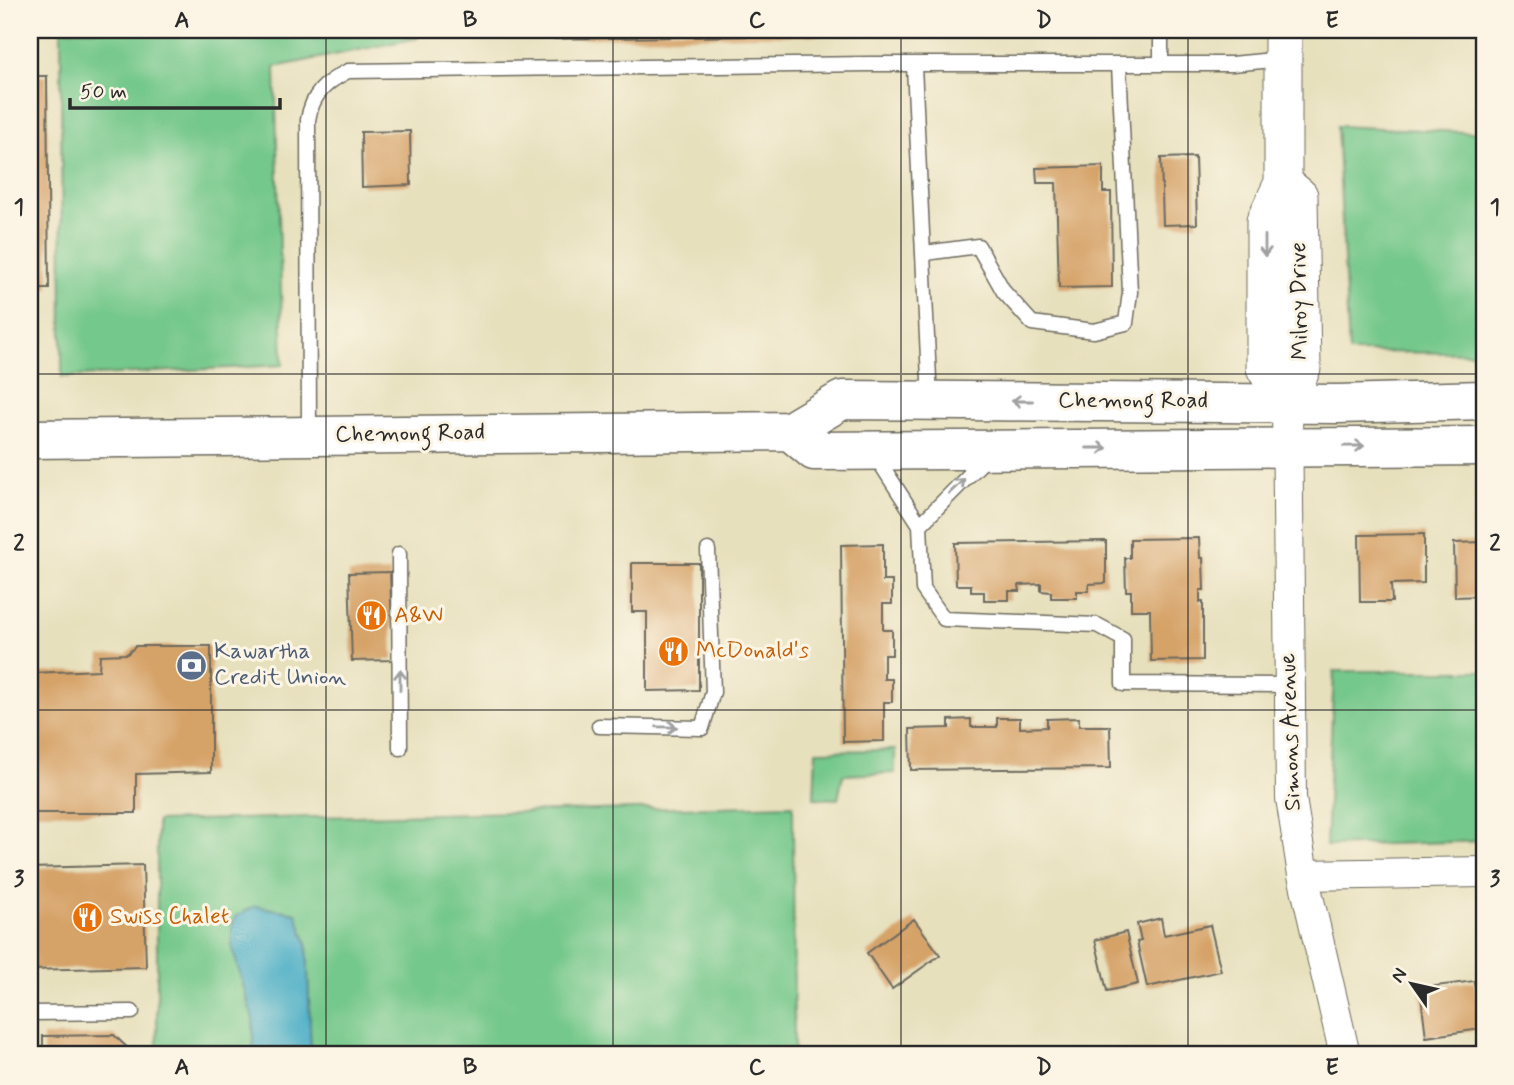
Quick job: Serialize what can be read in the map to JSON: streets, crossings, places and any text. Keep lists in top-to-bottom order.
{
  "streets": {
    "main road": ["Chemong Road"],
    "street": ["Milroy Drive", "Simons Avenue"]
  },
  "crossings": [
    ["Milroy Drive", "Chemong Road"],
    ["Milroy Drive", "Simons Avenue"],
    ["Chemong Road", "Simons Avenue"]
  ],
  "places": {
    "restaurant": ["A&W", "McDonald's", "Swiss Chalet"],
    "bank": ["Kawartha Credit Union"]
  },
  "scale_bar": "50 m",
  "north": "top left",
  "grid": {
    "columns": [
      "A",
      "B",
      "C",
      "D",
      "E"
    ],
    "rows": ["1", "2", "3"]
  }
}
